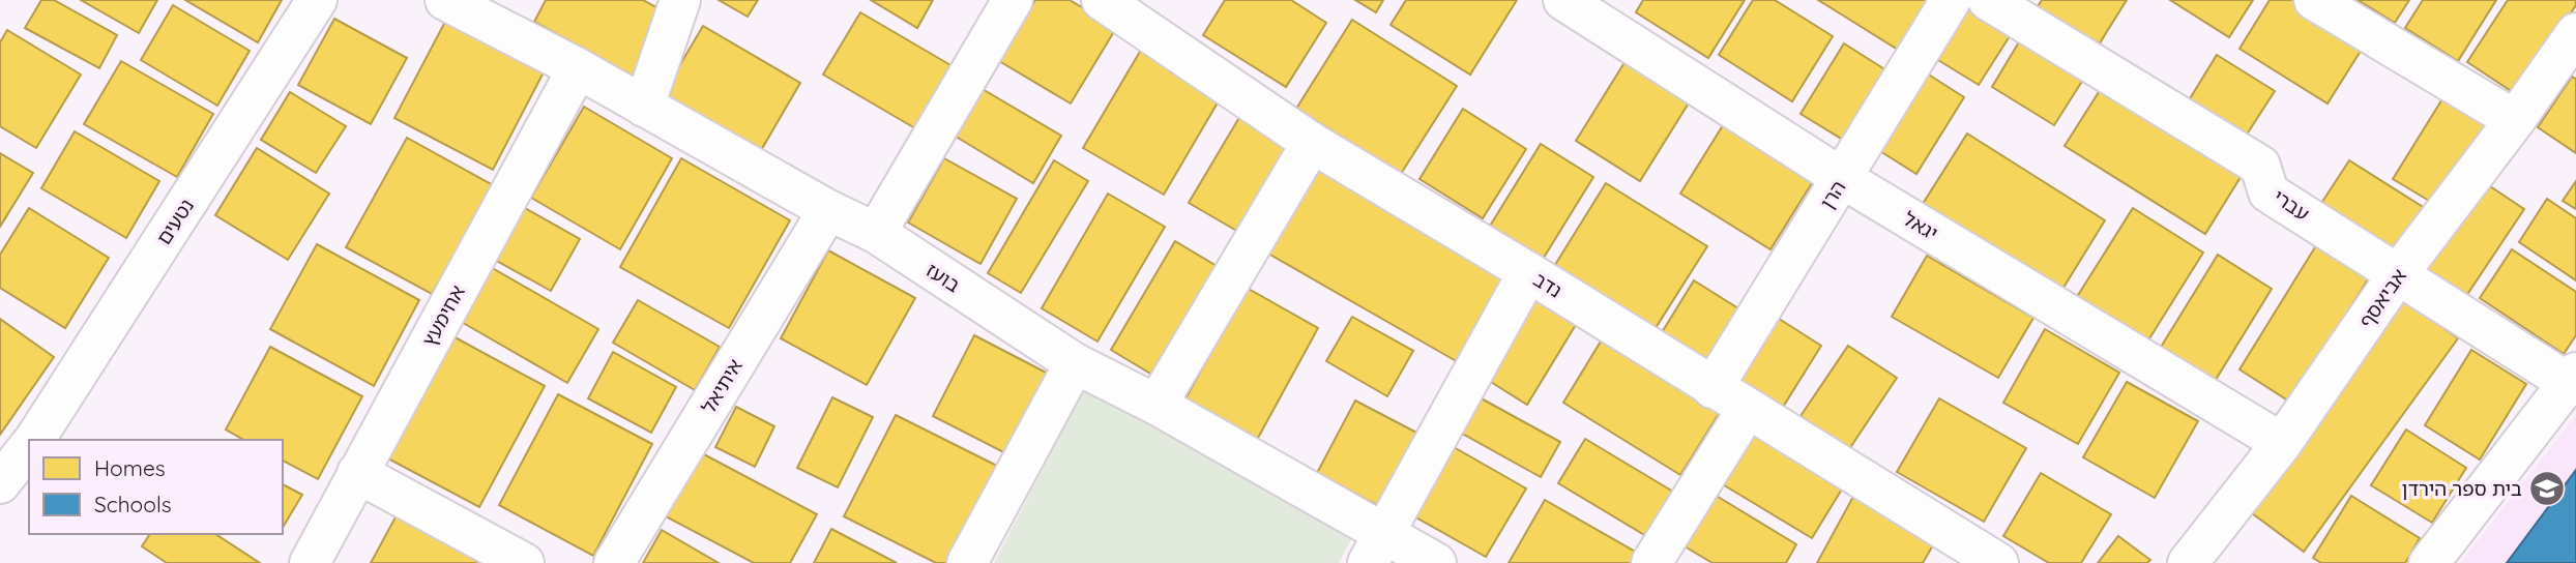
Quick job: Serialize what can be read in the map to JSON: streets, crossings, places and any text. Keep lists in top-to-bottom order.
{
  "streets": {
    "street": [
      "הרן",
      "עברי",
      "נטעים",
      "יגאל",
      "בועז",
      "נדב",
      "אביאסף",
      "אחימעץ",
      "איתיאל"
    ]
  },
  "crossings": [
    ["הרן", "יגאל"],
    ["הרן", "נדב"],
    ["עברי", "אביאסף"],
    ["יגאל", "אביאסף"],
    ["בועז", "אחימעץ"],
    ["בועז", "איתיאל"]
  ],
  "places": {
    "school or university": ["בית ספר הירדן"]
  },
  "legend": ["Homes", "Schools"]
}
